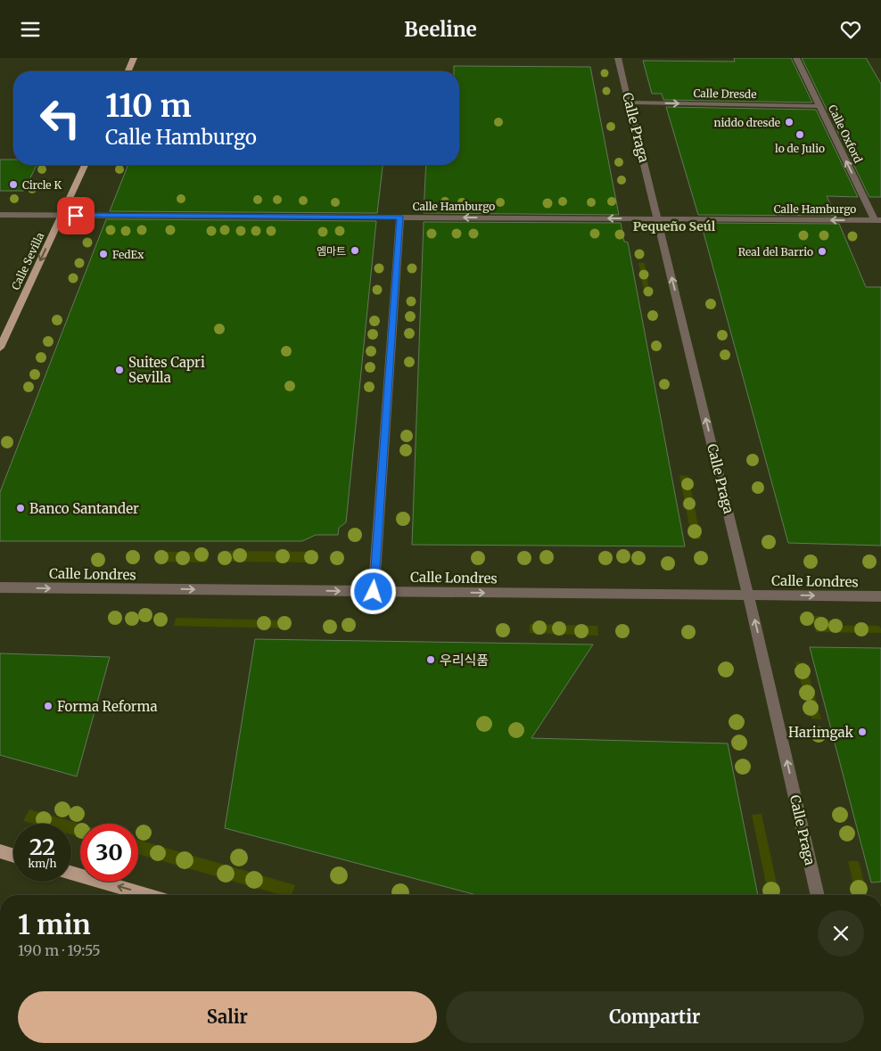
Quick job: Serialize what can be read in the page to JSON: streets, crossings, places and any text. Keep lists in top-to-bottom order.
{
  "streets": {
    "main road": ["Calle Sevilla"],
    "street": [
      "Calle Dresde",
      "Calle Praga",
      "Calle Oxford",
      "Calle Hamburgo",
      "Calle Londres"
    ]
  },
  "crossings": [
    ["Calle Dresde", "Calle Praga"],
    ["Calle Dresde", "Calle Oxford"],
    ["Calle Praga", "Calle Hamburgo"],
    ["Calle Praga", "Calle Londres"],
    ["Calle Oxford", "Calle Hamburgo"],
    ["Calle Hamburgo", "Calle Sevilla"]
  ],
  "one_way": [
    "Calle Dresde",
    "Calle Praga",
    "Calle Oxford",
    "Calle Hamburgo",
    "Calle Sevilla",
    "Calle Londres"
  ],
  "districts": ["Pequeño Seúl"],
  "places": [
    "niddo dresde",
    "lo de Julio",
    "Circle K",
    "엠마트",
    "Real del Barrio",
    "FedEx",
    "Suites Capri Sevilla",
    "Banco Santander",
    "우리식품",
    "Forma Reforma",
    "Harimgak"
  ],
  "page": {
    "header": "Beeline",
    "turn": ["110 m", "Calle Hamburgo"],
    "speed": "22 km/h",
    "limit": "30",
    "heading": ["1 min", "190 m · 19:55"],
    "buttons": ["Salir", "Compartir"]
  }
}
